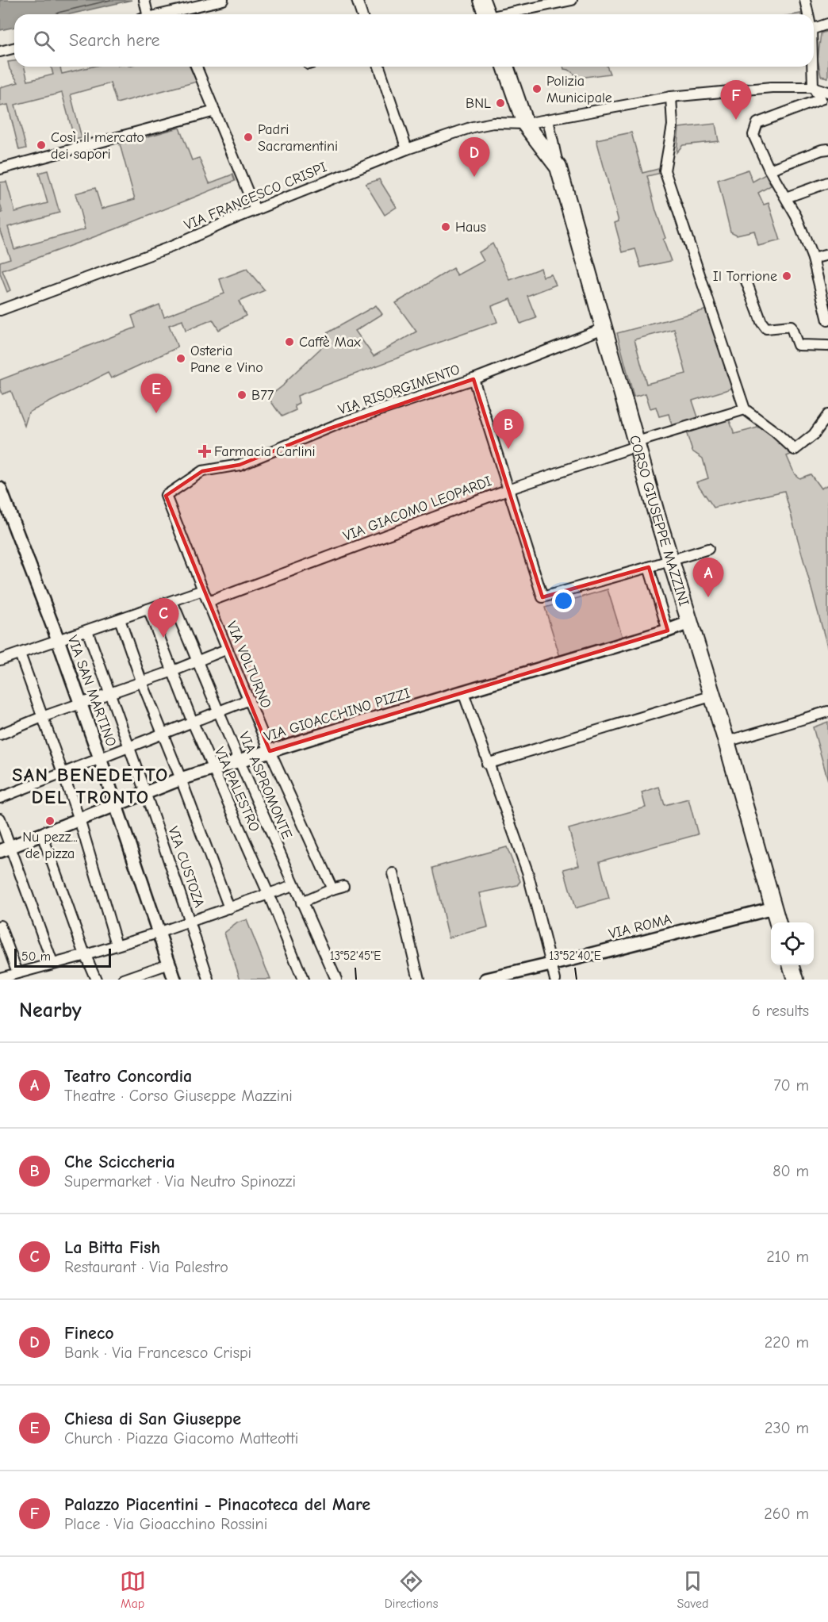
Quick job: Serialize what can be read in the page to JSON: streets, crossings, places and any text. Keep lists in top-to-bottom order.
{
  "streets": {
    "main road": ["CORSO GIUSEPPE MAZZINI"],
    "street": [
      "VIA FRANCESCO CRISPI",
      "VIA RISORGIMENTO",
      "VIA GIACOMO LEOPARDI",
      "VIA VOLTURNO",
      "VIA SAN MARTINO",
      "VIA GIOACCHINO PIZZI",
      "VIA ASPROMONTE",
      "VIA PALESTRO",
      "VIA CUSTOZA",
      "VIA ROMA"
    ]
  },
  "crossings": [
    ["VIA FRANCESCO CRISPI", "CORSO GIUSEPPE MAZZINI"],
    ["VIA RISORGIMENTO", "CORSO GIUSEPPE MAZZINI"],
    ["VIA RISORGIMENTO", "VIA VOLTURNO"],
    ["VIA GIACOMO LEOPARDI", "CORSO GIUSEPPE MAZZINI"],
    ["VIA GIACOMO LEOPARDI", "VIA VOLTURNO"],
    ["CORSO GIUSEPPE MAZZINI", "VIA GIOACCHINO PIZZI"],
    ["CORSO GIUSEPPE MAZZINI", "VIA ROMA"],
    ["VIA VOLTURNO", "VIA GIOACCHINO PIZZI"],
    ["VIA SAN MARTINO", "VIA GIOACCHINO PIZZI"],
    ["VIA GIOACCHINO PIZZI", "VIA ASPROMONTE"],
    ["VIA GIOACCHINO PIZZI", "VIA PALESTRO"],
    ["VIA GIOACCHINO PIZZI", "VIA CUSTOZA"]
  ],
  "districts": ["SAN BENEDETTO DEL TRONTO"],
  "places": {
    "other": [
      "Polizia Municipale",
      "BNL",
      "Padri Sacramentini",
      "Così, il mercato dei sapori",
      "Haus",
      "Il Torrione",
      "Caffè Max",
      "Osteria Pane e Vino",
      "B77",
      "Nu pezz... de pizza"
    ],
    "health": ["Farmacia Carlini"]
  },
  "scale_bar": "50 m",
  "page": {
    "search": "Search here",
    "pins": [
      "F",
      "D",
      "E",
      "B",
      "A",
      "C"
    ],
    "scale": "50 m",
    "heading": ["Nearby", "6 results"],
    "list": [
      {
        "mark": "A",
        "name": "Teatro Concordia",
        "note": "Theatre · Corso Giuseppe Mazzini",
        "value": "70 m"
      },
      {
        "mark": "B",
        "name": "Che Sciccheria",
        "note": "Supermarket · Via Neutro Spinozzi",
        "value": "80 m"
      },
      {
        "mark": "C",
        "name": "La Bitta Fish",
        "note": "Restaurant · Via Palestro",
        "value": "210 m"
      },
      {
        "mark": "D",
        "name": "Fineco",
        "note": "Bank · Via Francesco Crispi",
        "value": "220 m"
      },
      {
        "mark": "E",
        "name": "Chiesa di San Giuseppe",
        "note": "Church · Piazza Giacomo Matteotti",
        "value": "230 m"
      },
      {
        "mark": "F",
        "name": "Palazzo Piacentini - Pinacoteca del Mare",
        "note": "Place · Via Gioacchino Rossini",
        "value": "260 m"
      }
    ],
    "nav": ["Map", "Directions", "Saved"]
  },
  "coordinates": ["13°52'45\"E", "13°52'40\"E"]
}
